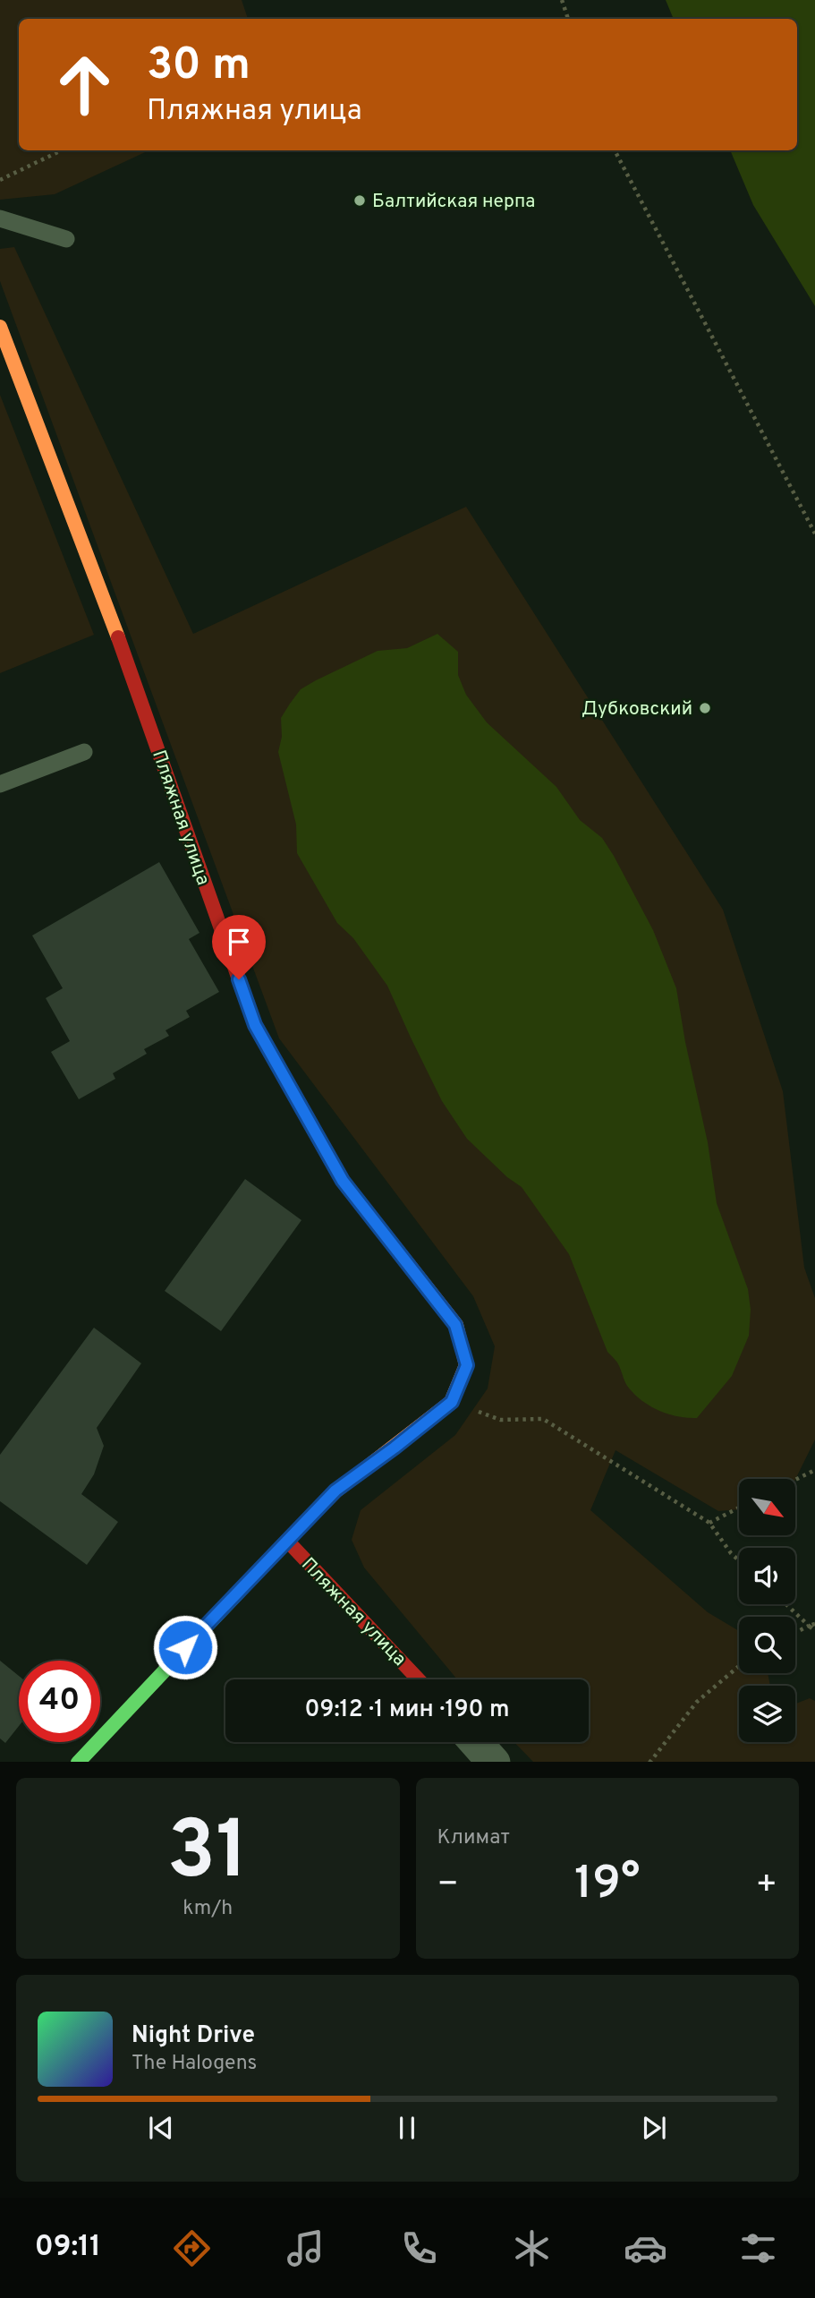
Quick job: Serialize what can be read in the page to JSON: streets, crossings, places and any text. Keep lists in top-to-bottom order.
{
  "streets": {
    "street": ["Пляжная улица"]
  },
  "places": ["Балтийская нерпа", "Дубковский"],
  "north": "bottom right",
  "page": {
    "turn": ["30 m", "Пляжная улица"],
    "limit": "40",
    "trip": "09:12 · 1 мин · 190 m",
    "tile": [
      ["31", "km/h"],
      "Климат"
    ],
    "heat": ["−", "19°", "+"],
    "song": ["Night Drive", "The Halogens"],
    "tabs": "09:11"
  }
}
